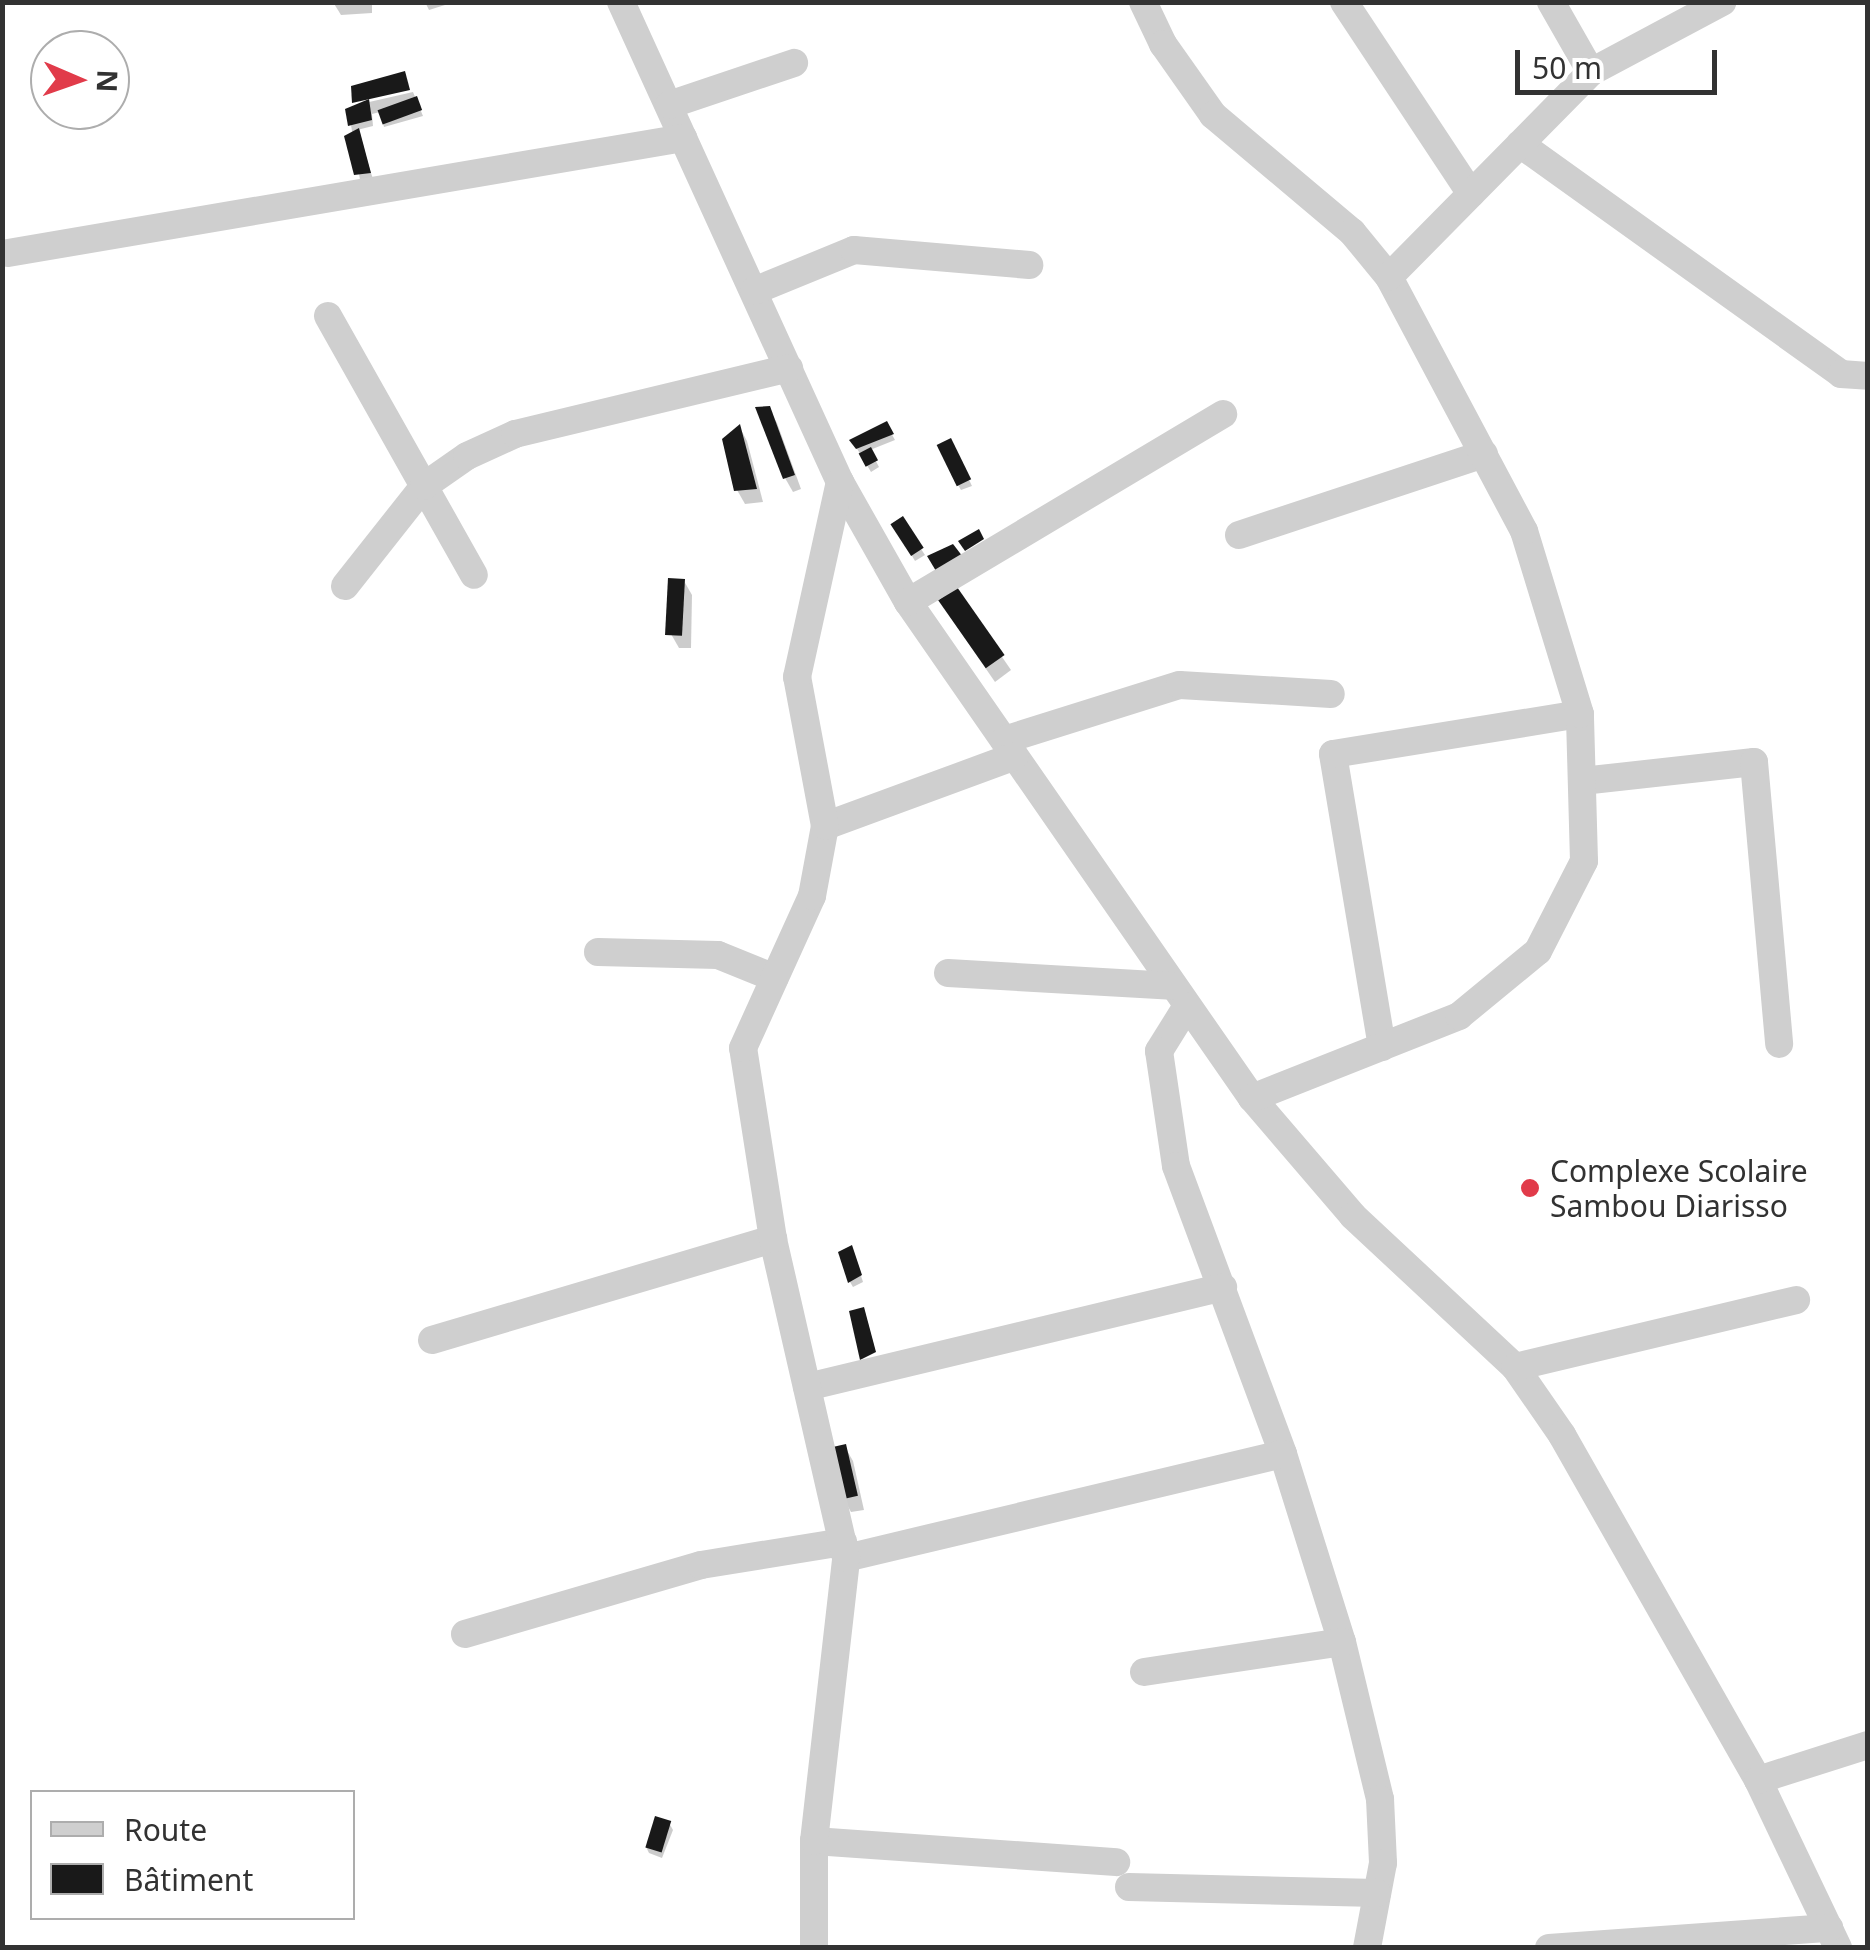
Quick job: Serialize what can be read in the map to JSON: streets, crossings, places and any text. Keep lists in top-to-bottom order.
{
  "places": ["Complexe Scolaire Sambou Diarisso"],
  "legend": ["Route", "Bâtiment"],
  "scale_bar": "50 m",
  "north": "right"
}
